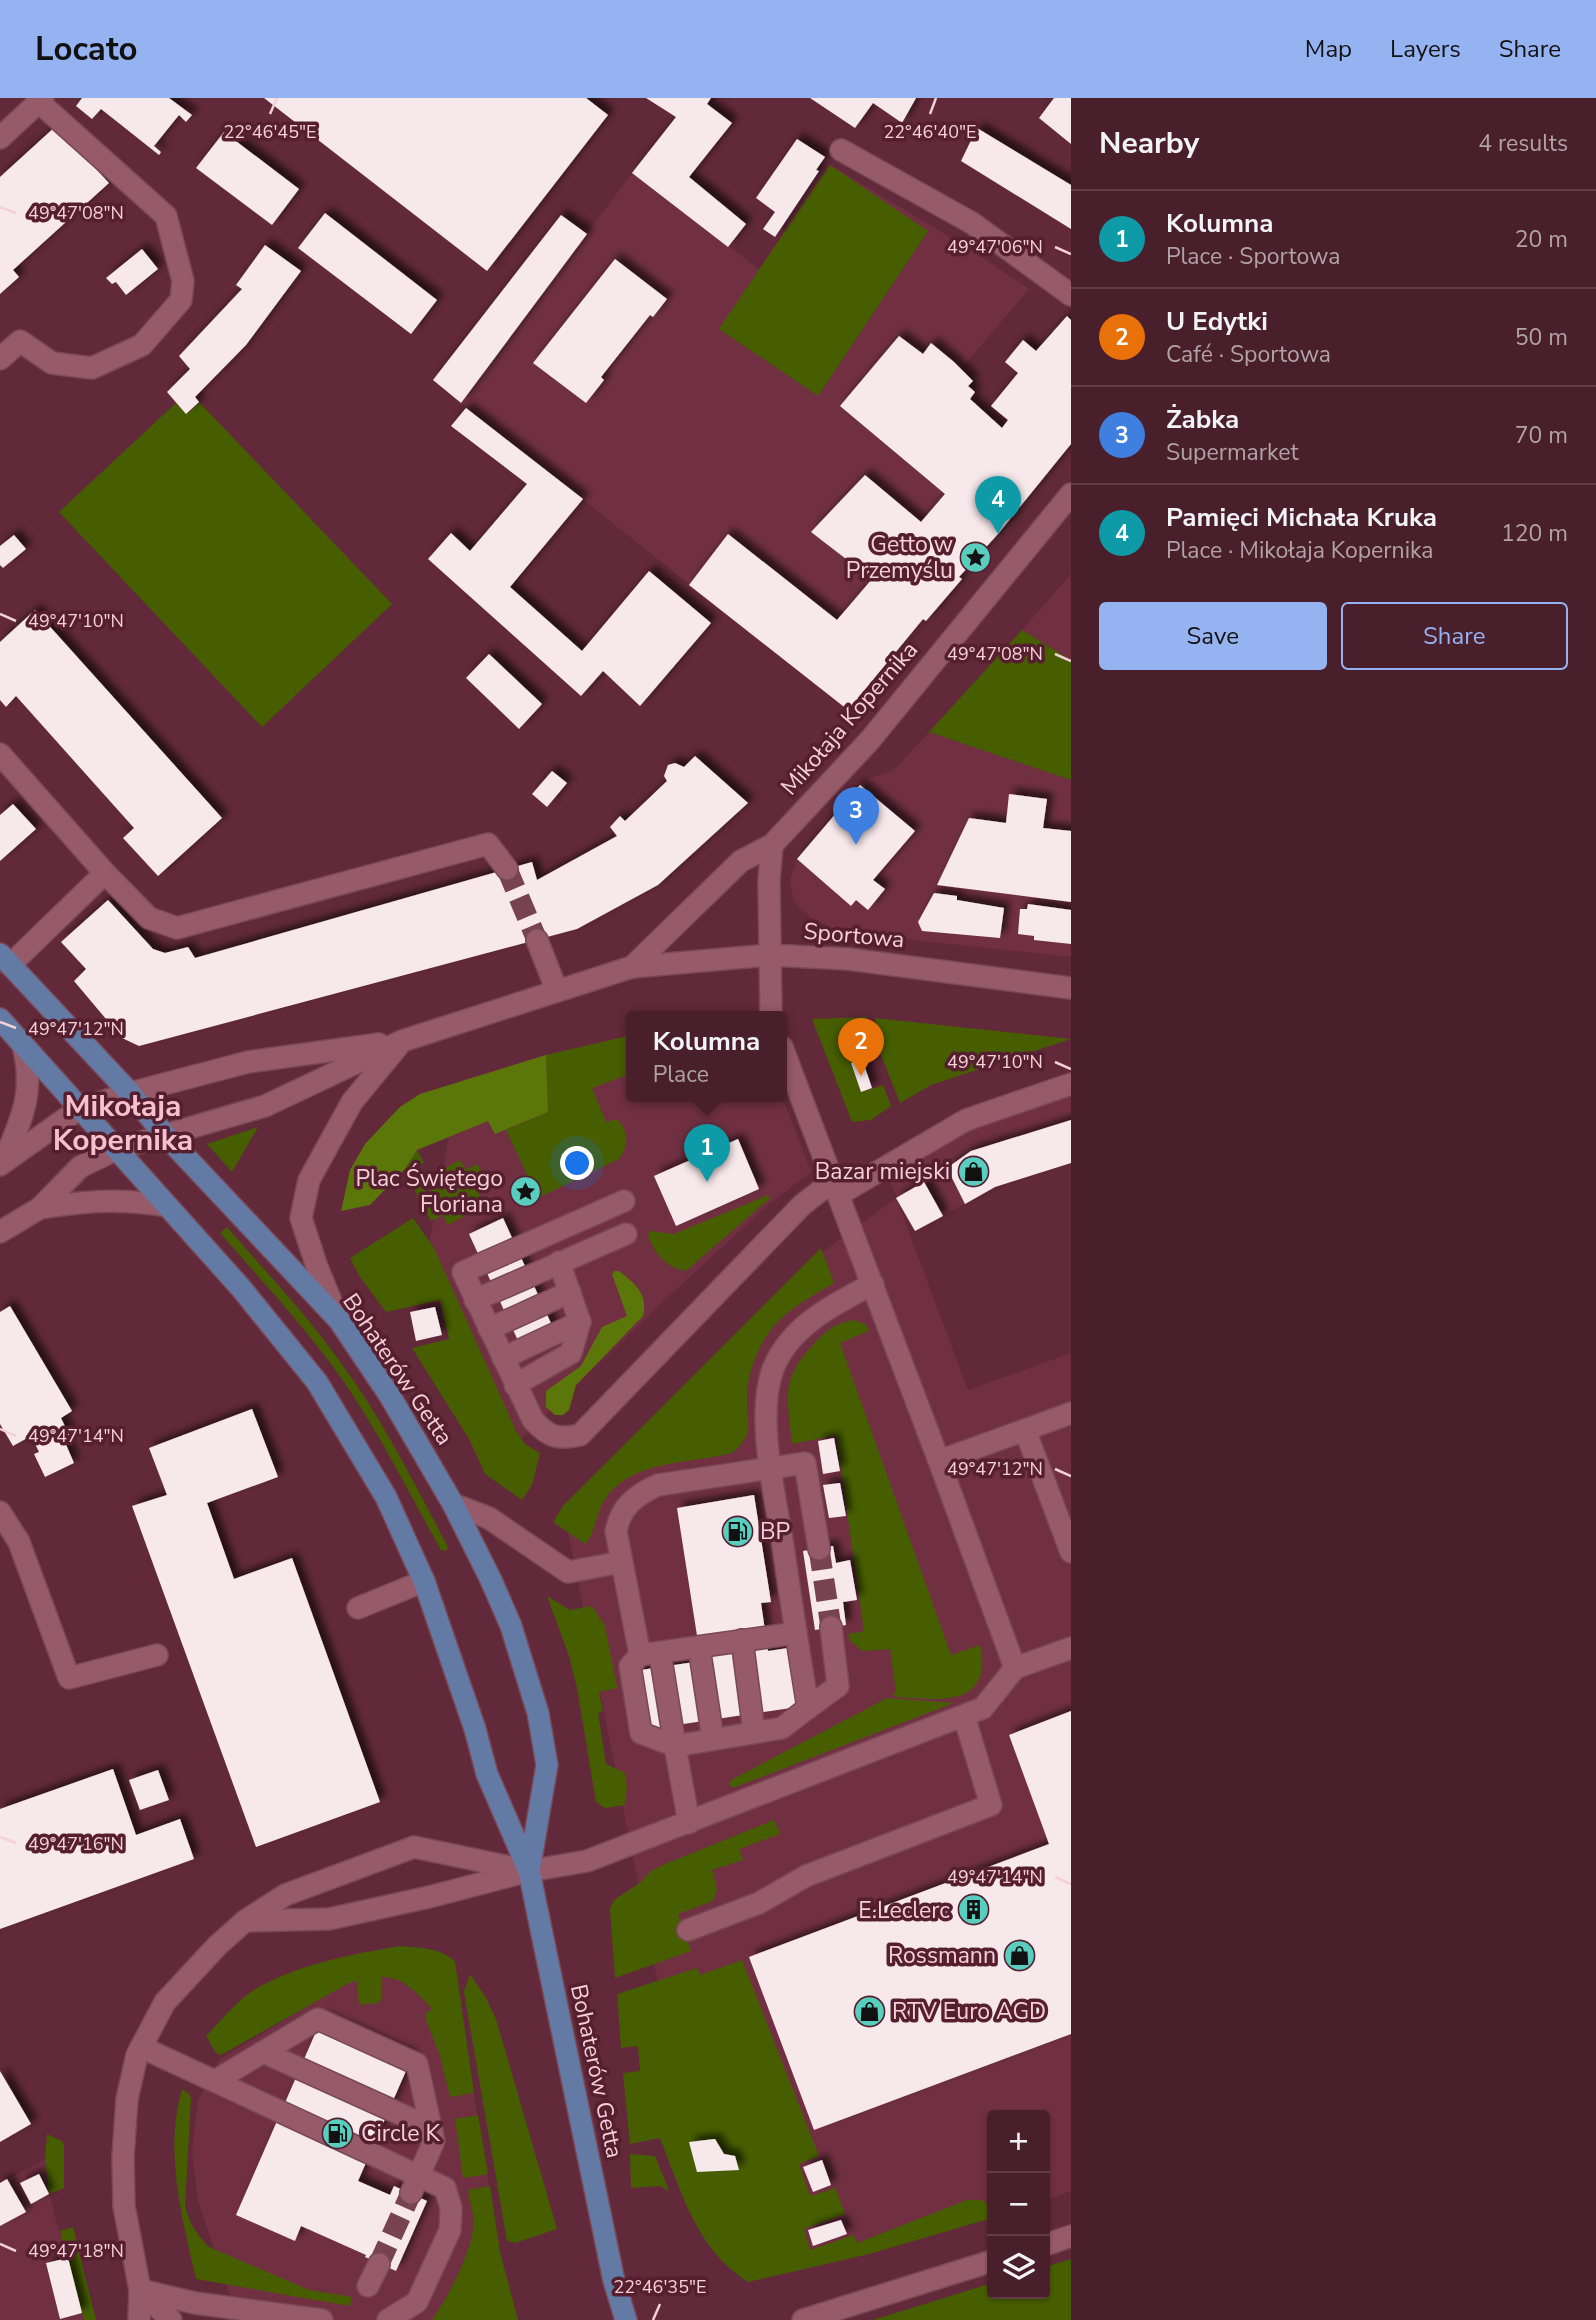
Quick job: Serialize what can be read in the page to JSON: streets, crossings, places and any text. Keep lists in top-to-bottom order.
{
  "streets": {
    "main road": ["Bohaterów Getta"],
    "street": ["Mikołaja Kopernika", "Sportowa"]
  },
  "crossings": [
    ["Mikołaja Kopernika", "Sportowa"],
    ["Mikołaja Kopernika", "Bohaterów Getta"]
  ],
  "districts": ["Mikołaja Kopernika"],
  "places": {
    "place": ["Getto w Przemyślu", "Plac Świętego Floriana"],
    "shop": ["Bazar miejski", "Rossmann", "RTV Euro AGD"],
    "fuel station": ["BP", "Circle K"],
    "building": ["E.Leclerc"]
  },
  "page": {
    "header": "Locato",
    "nav": ["Map", "Layers", "Share"],
    "heading": ["Nearby", "4 results"],
    "list": [
      {
        "mark": "1",
        "name": "Kolumna",
        "note": "Place · Sportowa",
        "value": "20 m"
      },
      {
        "mark": "2",
        "name": "U Edytki",
        "note": "Café · Sportowa",
        "value": "50 m"
      },
      {
        "mark": "3",
        "name": "Żabka",
        "note": "Supermarket",
        "value": "70 m"
      },
      {
        "mark": "4",
        "name": "Pamięci Michała Kruka",
        "note": "Place · Mikołaja Kopernika",
        "value": "120 m"
      }
    ],
    "pins": [
      "4",
      "3",
      "2",
      "1"
    ],
    "buttons": ["Save", "Share"],
    "popup": ["Kolumna", "Place"],
    "map_buttons": ["+", "−"]
  },
  "coordinates": [
    "22°46'45\"E",
    "22°46'40\"E",
    "49°47'08\"N",
    "49°47'06\"N",
    "49°47'10\"N",
    "49°47'12\"N",
    "49°47'14\"N",
    "49°47'16\"N",
    "49°47'18\"N",
    "22°46'35\"E"
  ]
}
